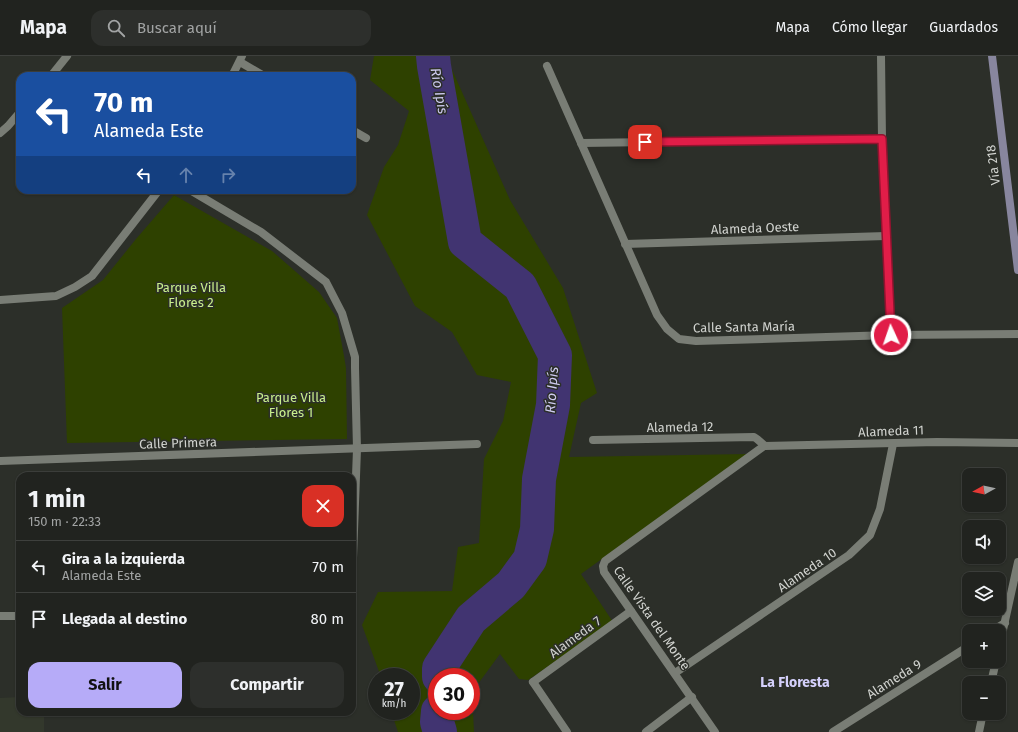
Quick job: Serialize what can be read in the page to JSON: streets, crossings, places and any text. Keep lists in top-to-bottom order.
{
  "streets": {
    "main road": ["Vía 218"],
    "street": [
      "Alameda Oeste",
      "Calle Santa María",
      "Alameda 12",
      "Alameda 11",
      "Calle Primera",
      "Alameda 10",
      "Calle Vista del Monte",
      "Alameda 7",
      "Alameda 9"
    ]
  },
  "crossings": [
    ["Alameda Oeste", "Calle Santa María"],
    ["Alameda 12", "Alameda 11"],
    ["Alameda 12", "Calle Vista del Monte"],
    ["Alameda 11", "Alameda 10"],
    ["Alameda 11", "Calle Vista del Monte"],
    ["Alameda 10", "Calle Vista del Monte"],
    ["Calle Vista del Monte", "Alameda 7"]
  ],
  "districts": ["La Floresta"],
  "water": ["Río Ipís"],
  "parks": ["Parque Villa Flores 2", "Parque Villa Flores 1"],
  "north": "left",
  "page": {
    "header": "Mapa",
    "search": "Buscar aquí",
    "nav": ["Mapa", "Cómo llegar", "Guardados"],
    "turn": ["70 m", "Alameda Este"],
    "map_buttons": ["+", "−"],
    "heading": ["1 min", "150 m · 22:33"],
    "list": [
      {
        "name": "Gira a la izquierda",
        "note": "Alameda Este",
        "value": "70 m"
      },
      {
        "name": "Llegada al destino",
        "value": "80 m"
      }
    ],
    "buttons": ["Salir", "Compartir"],
    "speed": "27 km/h",
    "limit": "30"
  }
}
